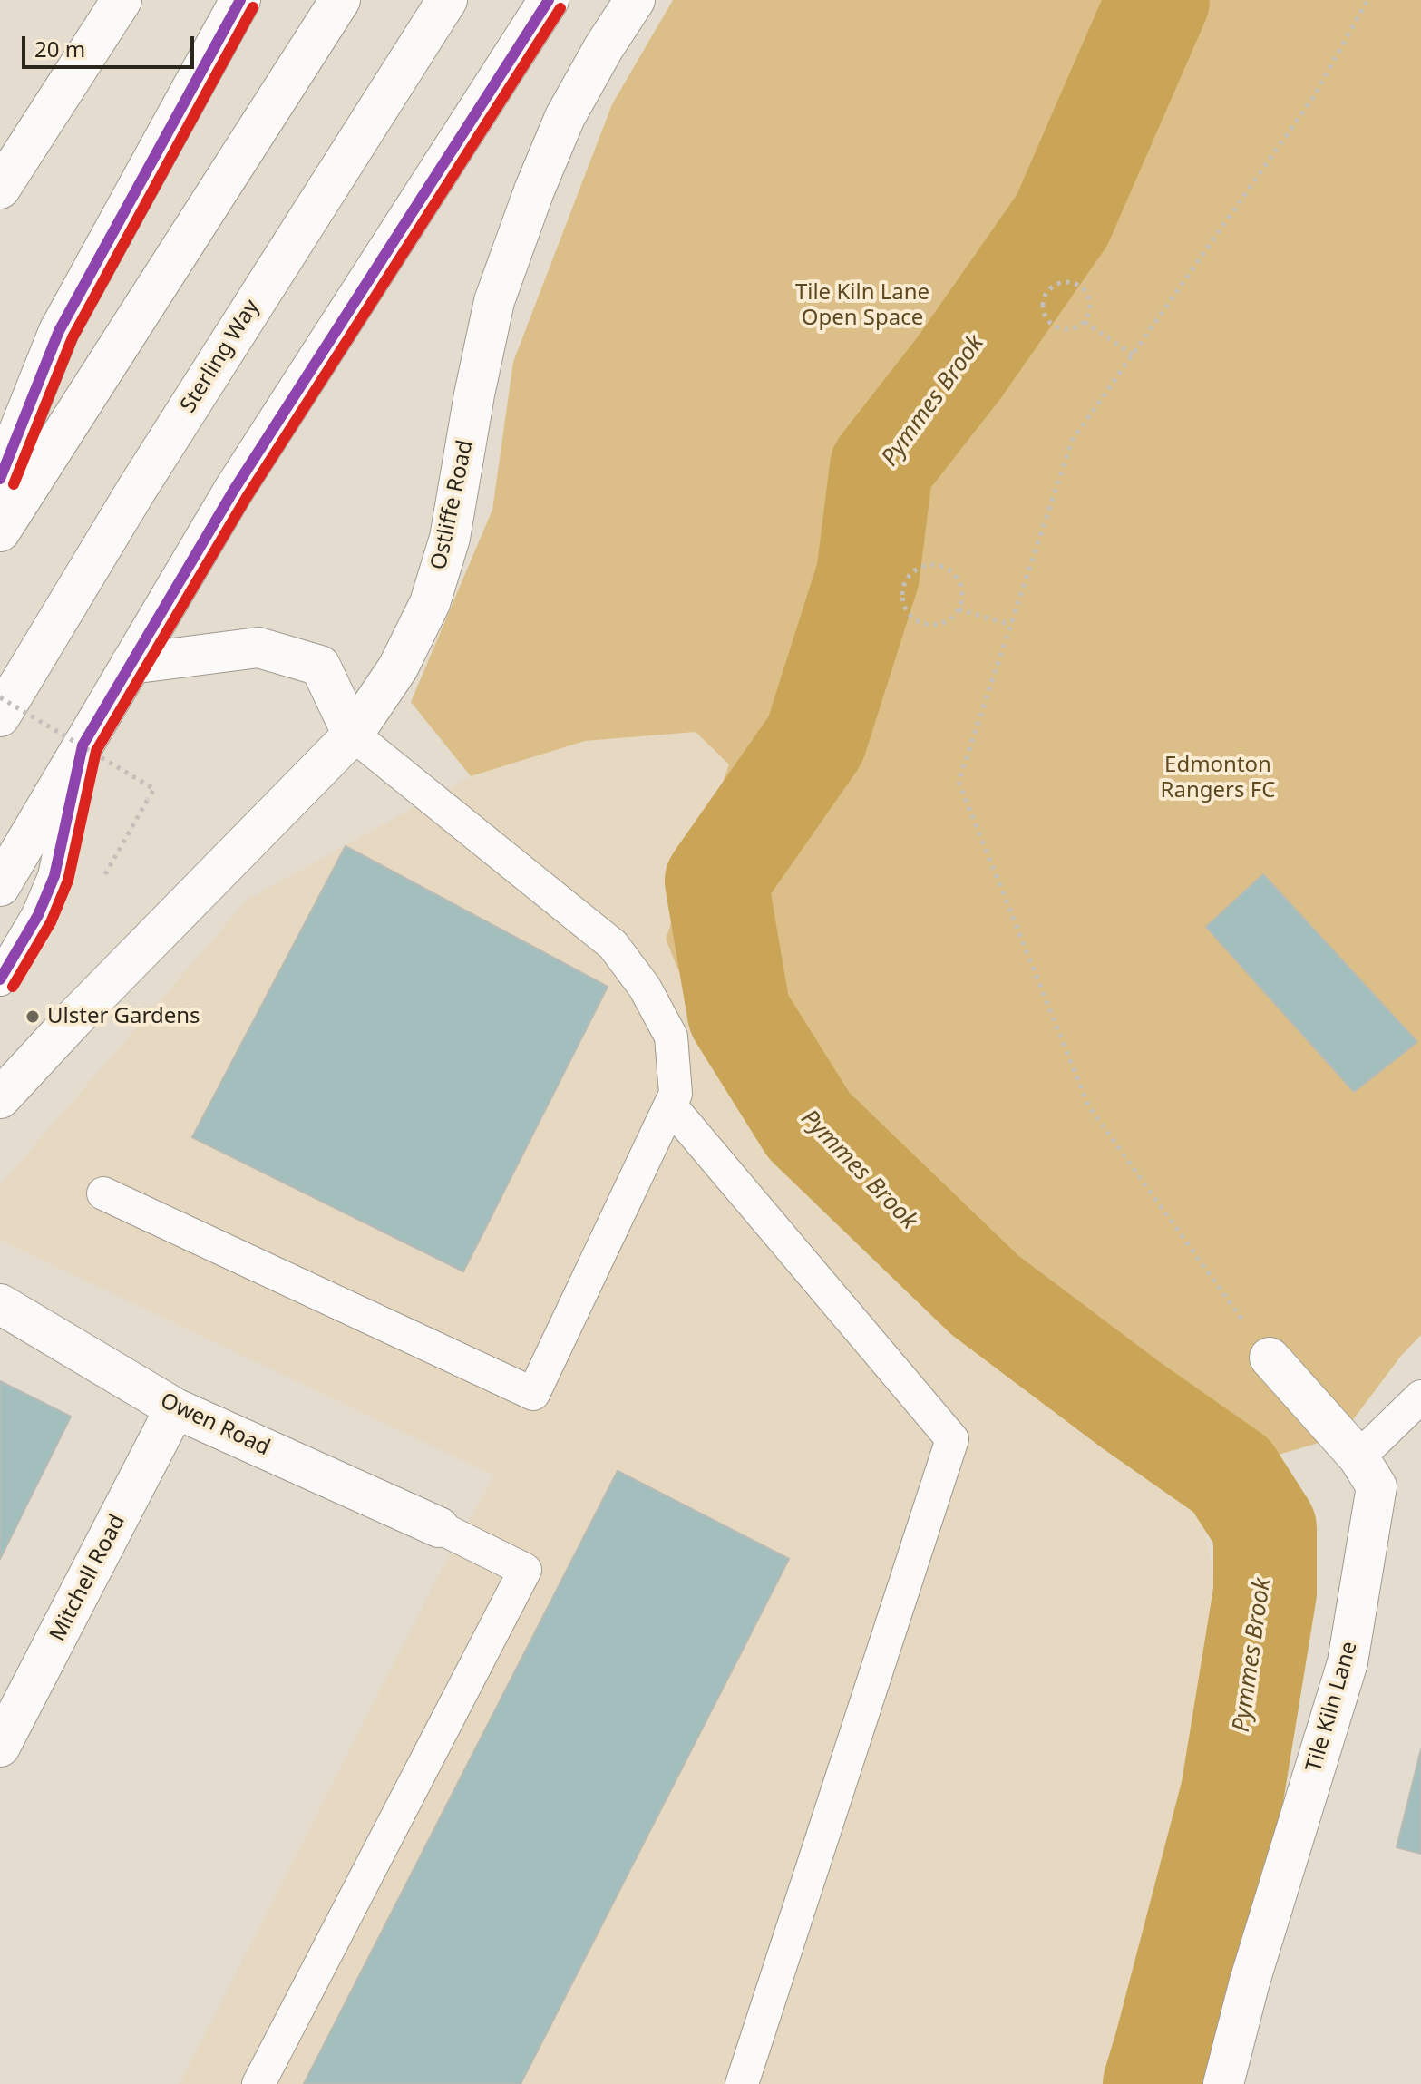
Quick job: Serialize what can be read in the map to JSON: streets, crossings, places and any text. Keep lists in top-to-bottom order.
{
  "streets": {
    "main road": [
      "Sterling Way",
      "Ostliffe Road",
      "Owen Road",
      "Mitchell Road",
      "Tile Kiln Lane"
    ]
  },
  "crossings": [
    ["Owen Road", "Mitchell Road"]
  ],
  "water": ["Pymmes Brook"],
  "parks": ["Tile Kiln Lane Open Space", "Edmonton Rangers FC"],
  "places": ["Ulster Gardens"],
  "scale_bar": "20 m"
}
